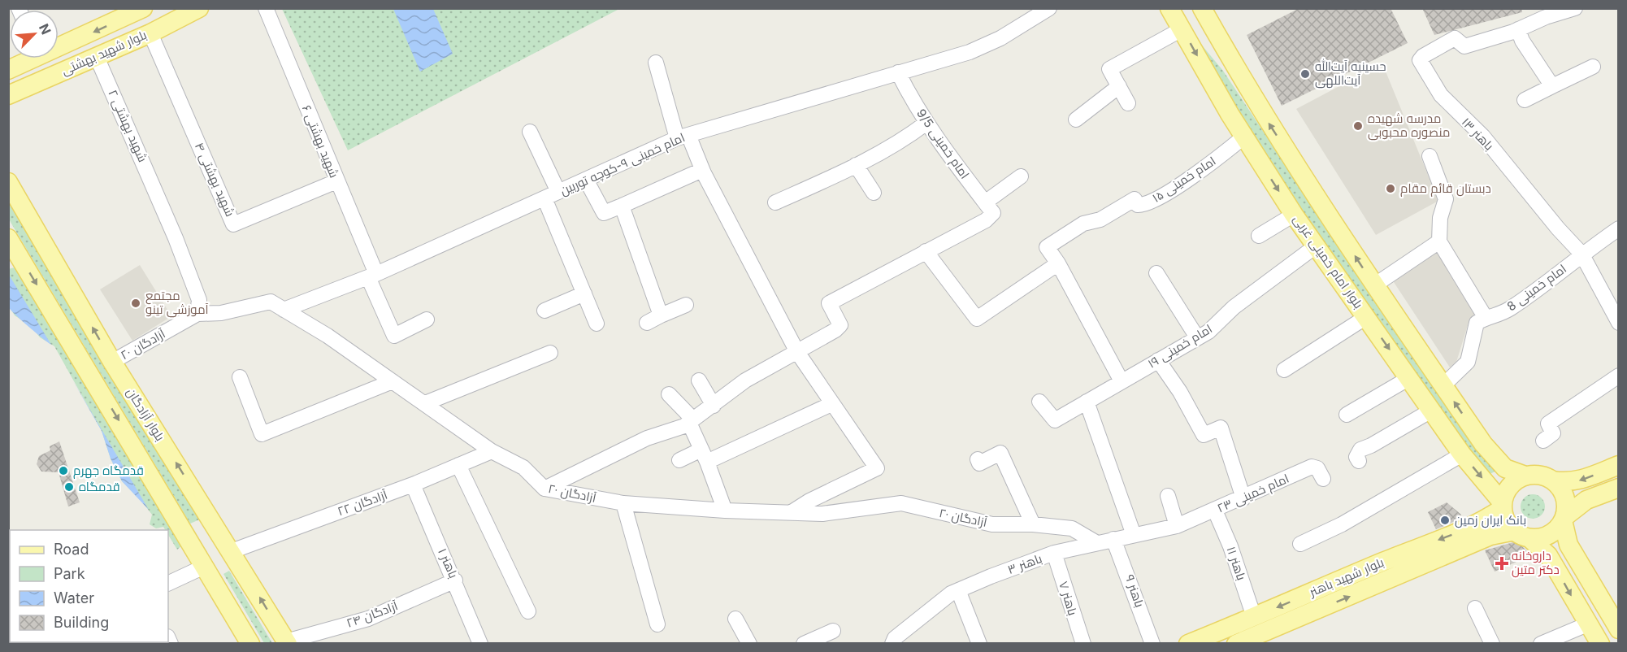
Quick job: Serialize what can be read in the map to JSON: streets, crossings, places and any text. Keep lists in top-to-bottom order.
{
  "streets": {
    "main road": [
      "بلوار شهید بهشتی",
      "بلوار امام خمینی غربی",
      "بلوار آزادگان",
      "بلوار شهید باهنر"
    ],
    "street": [
      "شهید بهشتی ۲",
      "باهنر ۱۳",
      "شهید بهشتی ۶",
      "امام خمینی 9/5",
      "امام خمینی ۹-کوچه توربین",
      "شهید بهشتی ۴",
      "امام خمینی ۱۵",
      "امام خمینی 8",
      "آزادگان ۲۰",
      "امام خمینی ۱۹",
      "امام خمینی ۲۳",
      "آزادگان ۲۲",
      "باهنر ۱",
      "باهنر ۱۱",
      "باهنر ۳",
      "باهنر ۹",
      "باهنر ۷",
      "آزادگان ۲۴"
    ]
  },
  "crossings": [
    ["بلوار شهید بهشتی", "شهید بهشتی ۲"],
    ["بلوار شهید بهشتی", "شهید بهشتی ۴"],
    ["شهید بهشتی ۲", "آزادگان ۲۰"],
    ["باهنر ۱۳", "امام خمینی 8"],
    ["شهید بهشتی ۶", "امام خمینی ۹-کوچه توربین"],
    ["شهید بهشتی ۶", "شهید بهشتی ۴"],
    ["امام خمینی 9/5", "امام خمینی ۹-کوچه توربین"],
    ["امام خمینی ۹-کوچه توربین", "آزادگان ۲۰"],
    ["امام خمینی ۱۵", "بلوار امام خمینی غربی"],
    ["بلوار امام خمینی غربی", "امام خمینی ۱۹"],
    ["بلوار امام خمینی غربی", "بلوار شهید باهنر"],
    ["آزادگان ۲۰", "بلوار آزادگان"],
    ["آزادگان ۲۰", "آزادگان ۲۲"],
    ["آزادگان ۲۰", "باهنر ۳"],
    ["بلوار آزادگان", "آزادگان ۲۲"],
    ["بلوار آزادگان", "آزادگان ۲۴"],
    ["امام خمینی ۲۳", "باهنر ۱۱"],
    ["امام خمینی ۲۳", "باهنر ۳"],
    ["آزادگان ۲۲", "باهنر ۱"],
    ["باهنر ۱", "آزادگان ۲۴"],
    ["باهنر ۱۱", "بلوار شهید باهنر"],
    ["باهنر ۳", "باهنر ۹"],
    ["باهنر ۳", "باهنر ۷"]
  ],
  "places": {
    "other": [
      "حسینیه آیت‌الله آیت‌اللهی",
      "مدرسه شهیده منصوره محبوبی",
      "دبستان قائم مقام",
      "مجتمع آموزشی تینو",
      "قدمگاه جهرم",
      "قدمگاه",
      "بانک ایران زمین"
    ],
    "health": ["داروخانه دکتر متین"]
  },
  "legend": [
    "Road",
    "Park",
    "Water",
    "Building"
  ],
  "north": "top right"
}
